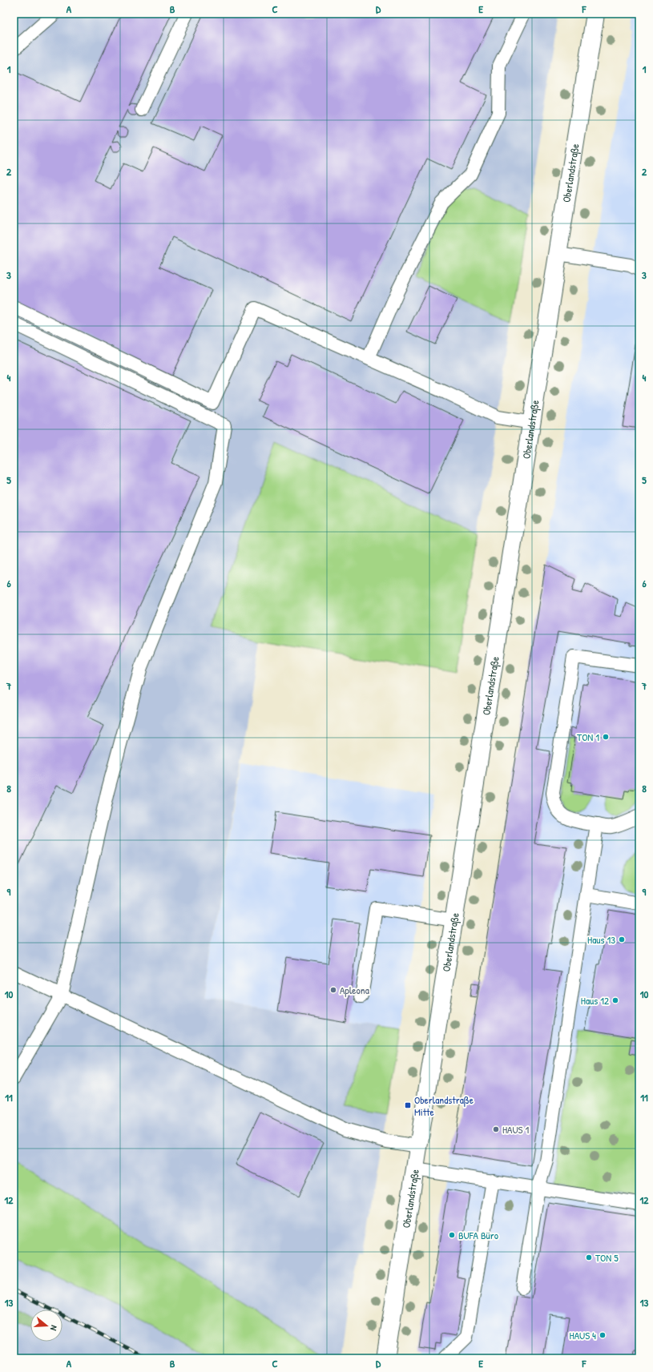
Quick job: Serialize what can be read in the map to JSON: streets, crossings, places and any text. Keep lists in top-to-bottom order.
{
  "streets": {
    "street": ["Oberlandstraße"]
  },
  "places": {
    "other": [
      "TON 1",
      "Haus 13",
      "Apleona",
      "Haus 12",
      "HAUS 1",
      "BUFA Büro",
      "TON 5",
      "HAUS 4"
    ],
    "transit": ["Oberlandstraße Mitte"]
  },
  "north": "right",
  "grid": {
    "columns": [
      "A",
      "B",
      "C",
      "D",
      "E",
      "F"
    ],
    "rows": [
      "1",
      "2",
      "3",
      "4",
      "5",
      "6",
      "7",
      "8",
      "9",
      "10",
      "11",
      "12",
      "13"
    ]
  }
}
